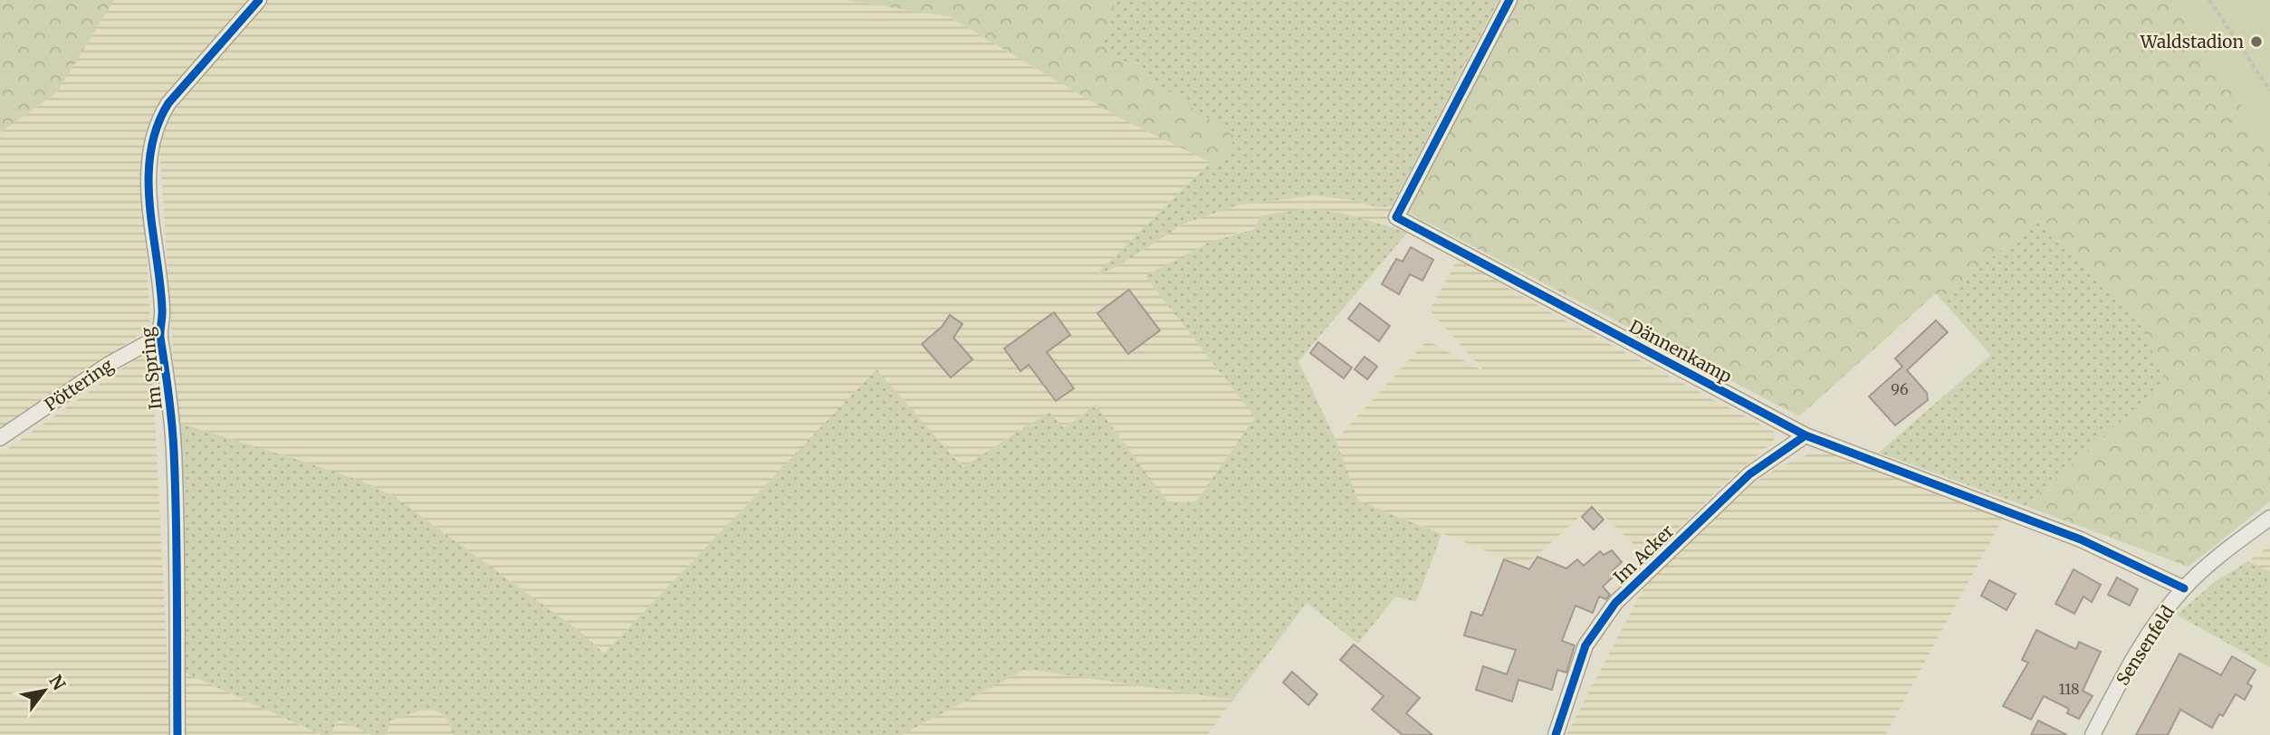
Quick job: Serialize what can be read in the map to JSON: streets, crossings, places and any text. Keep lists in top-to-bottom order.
{
  "streets": {
    "street": [
      "Dännenkamp",
      "Im Spring",
      "Pöttering",
      "Im Acker",
      "Sensenfeld"
    ]
  },
  "crossings": [
    ["Dännenkamp", "Im Acker"],
    ["Dännenkamp", "Sensenfeld"],
    ["Im Spring", "Pöttering"]
  ],
  "places": ["Waldstadion"],
  "house_numbers": ["96", "118"],
  "north": "top right"
}
